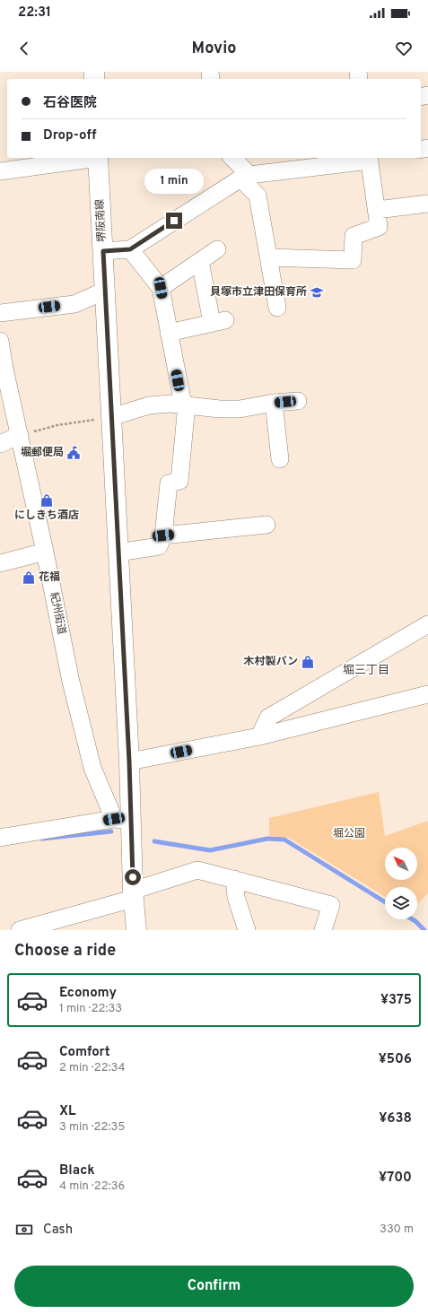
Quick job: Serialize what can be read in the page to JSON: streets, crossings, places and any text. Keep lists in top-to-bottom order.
{
  "streets": {
    "main road": ["堺阪南線"],
    "street": ["紀州街道"]
  },
  "crossings": [
    ["堺阪南線", "紀州街道"]
  ],
  "districts": ["堀三丁目"],
  "parks": ["堀公園"],
  "places": {
    "school or university": ["貝塚市立津田保育所"],
    "public building": ["堀郵便局"],
    "shop": ["にしきち酒店", "花福", "木村製パン"]
  },
  "north": "top left",
  "page": {
    "status": "22:31",
    "header": "Movio",
    "banner": ["石谷医院", "Drop-off"],
    "bubble": "1 min",
    "heading": "Choose a ride",
    "list": [
      {
        "name": "Economy",
        "note": "1 min · 22:33",
        "value": "¥375"
      },
      {
        "name": "Comfort",
        "note": "2 min · 22:34",
        "value": "¥506"
      },
      {
        "name": "XL",
        "note": "3 min · 22:35",
        "value": "¥638"
      },
      {
        "name": "Black",
        "note": "4 min · 22:36",
        "value": "¥700"
      }
    ],
    "pay": ["Cash", "330 m"],
    "buttons": "Confirm"
  }
}
